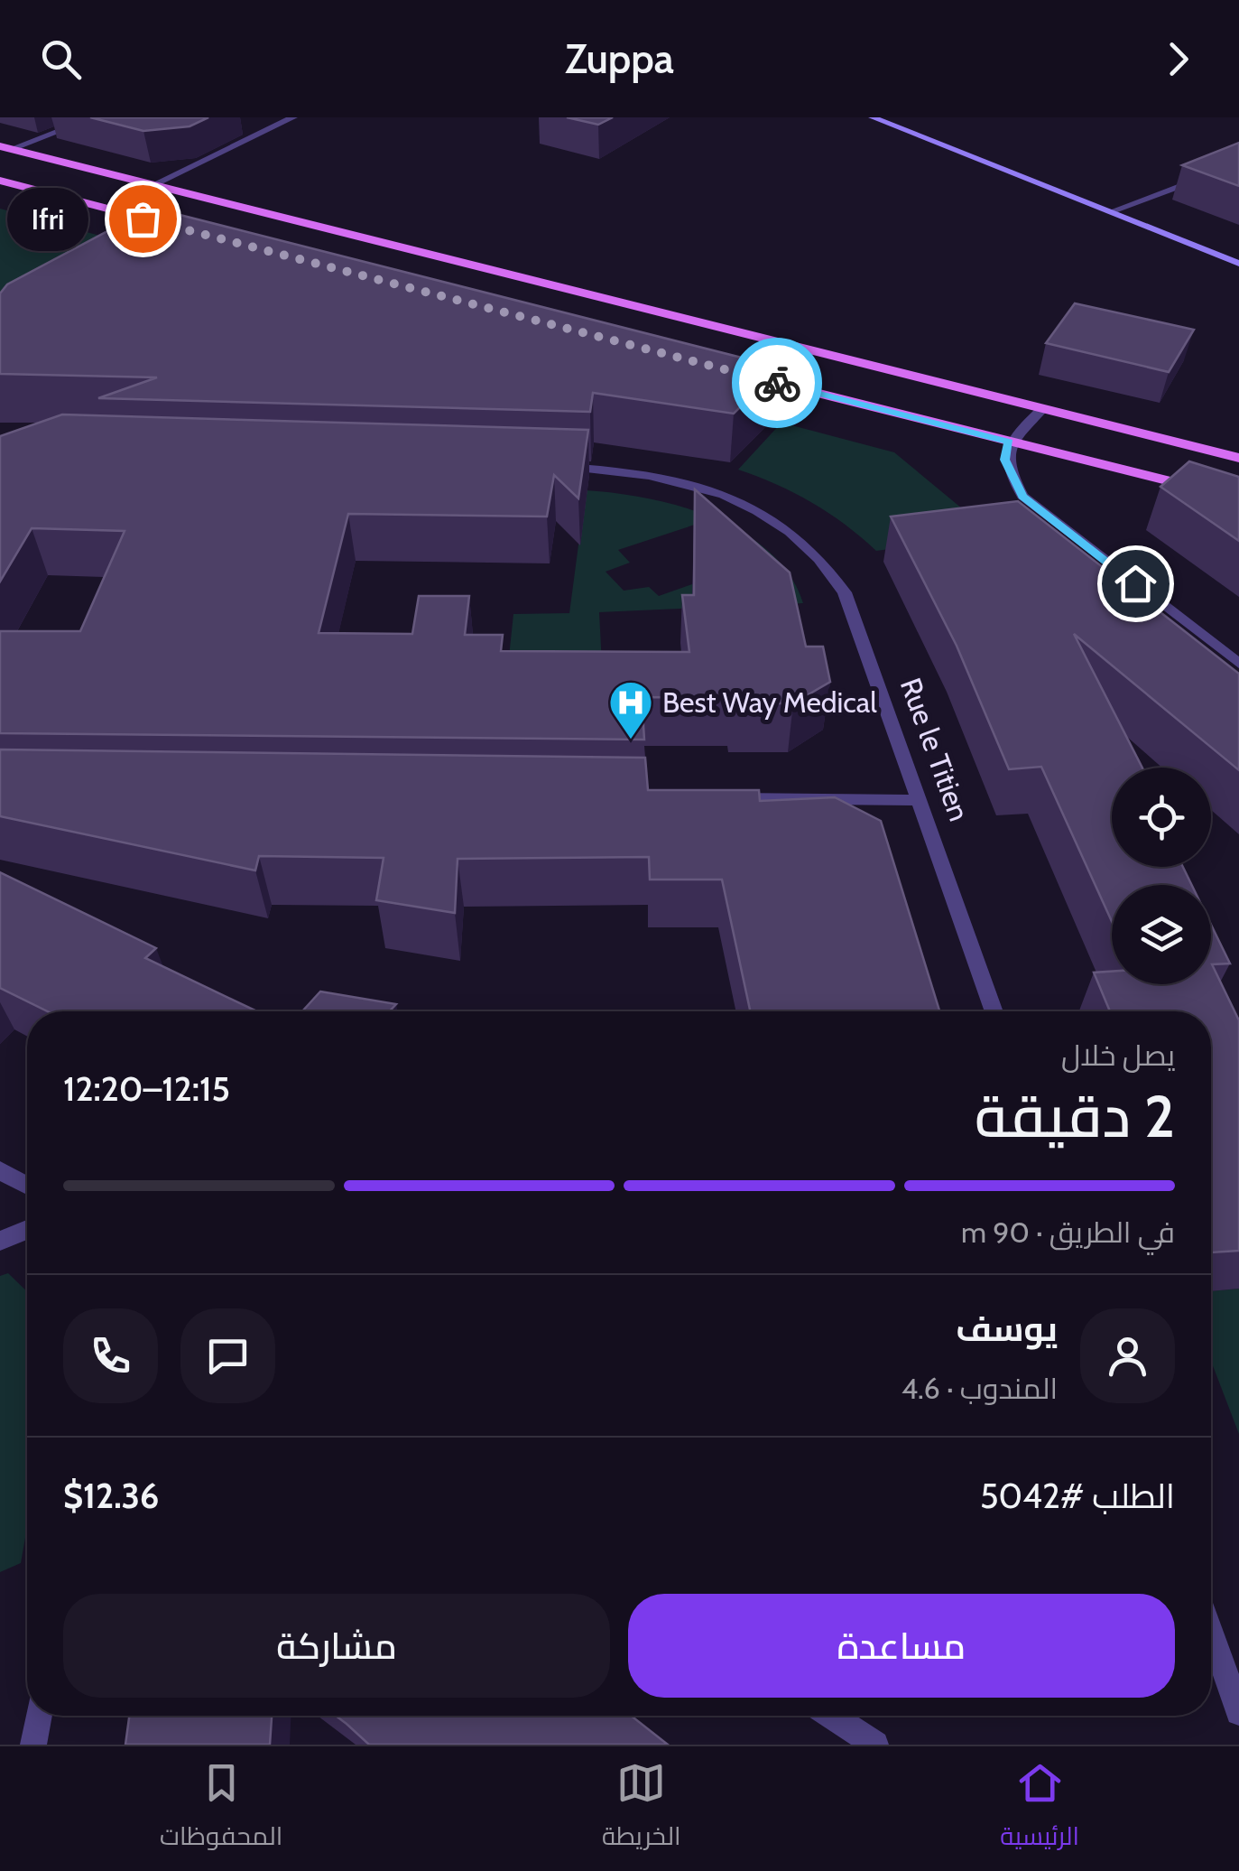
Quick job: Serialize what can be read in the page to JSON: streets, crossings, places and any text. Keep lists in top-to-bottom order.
{
  "streets": {
    "street": ["Rue le Titien"]
  },
  "places": {
    "other": ["Ifri"],
    "hospital": ["Best Way Medical"]
  },
  "page": {
    "header": "Zuppa",
    "bubble": "Ifri",
    "heading": ["2 دقيقة", "يصل خلال", "12:15–12:20"],
    "panel": [
      "يوسف",
      "المندوب · 4.6",
      "الطلب #5042",
      "$12.36"
    ],
    "bar": "في الطريق · 90 m",
    "buttons": ["مساعدة", "مشاركة"],
    "tabs": ["الرئيسية", "الخريطة", "المحفوظات"]
  }
}
